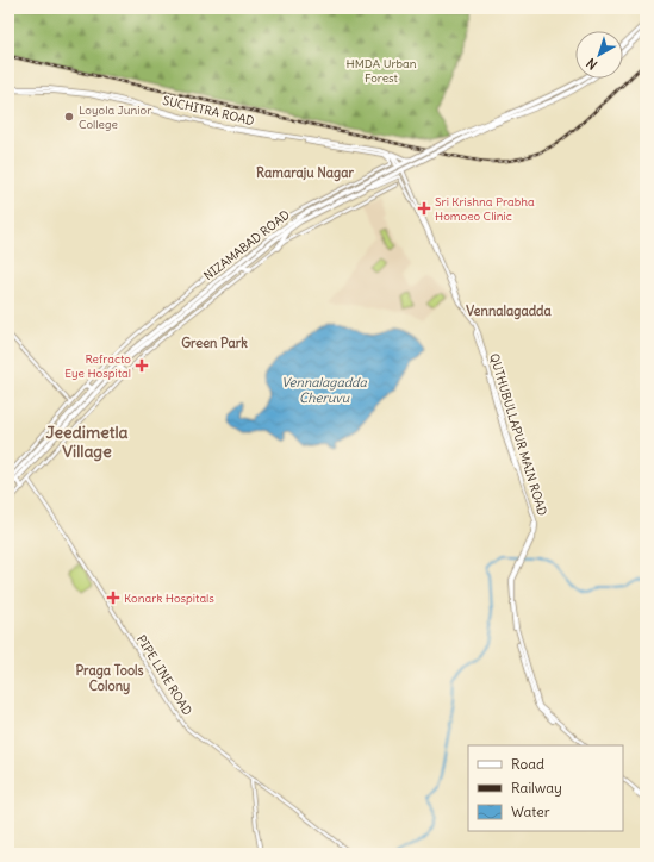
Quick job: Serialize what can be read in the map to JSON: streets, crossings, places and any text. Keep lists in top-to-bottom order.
{
  "streets": {
    "highway": ["NIZAMABAD ROAD"],
    "main road": ["SUCHITRA ROAD", "QUTHUBULLAPUR MAIN ROAD", "PIPE LINE ROAD"]
  },
  "crossings": [
    ["SUCHITRA ROAD", "NIZAMABAD ROAD"],
    ["NIZAMABAD ROAD", "QUTHUBULLAPUR MAIN ROAD"],
    ["NIZAMABAD ROAD", "PIPE LINE ROAD"]
  ],
  "districts": [
    "Ramaraju Nagar",
    "Vennalagadda",
    "Green Park",
    "Jeedimetla Village",
    "Praga Tools Colony"
  ],
  "water": ["Vennalagadda Cheruvu"],
  "parks": ["HMDA Urban Forest"],
  "places": {
    "other": ["Loyola Junior College"],
    "health": ["Sri Krishna Prabha Homoeo Clinic", "Refracto Eye Hospital", "Konark Hospitals"]
  },
  "legend": ["Road", "Railway", "Water"],
  "north": "bottom left"
}
